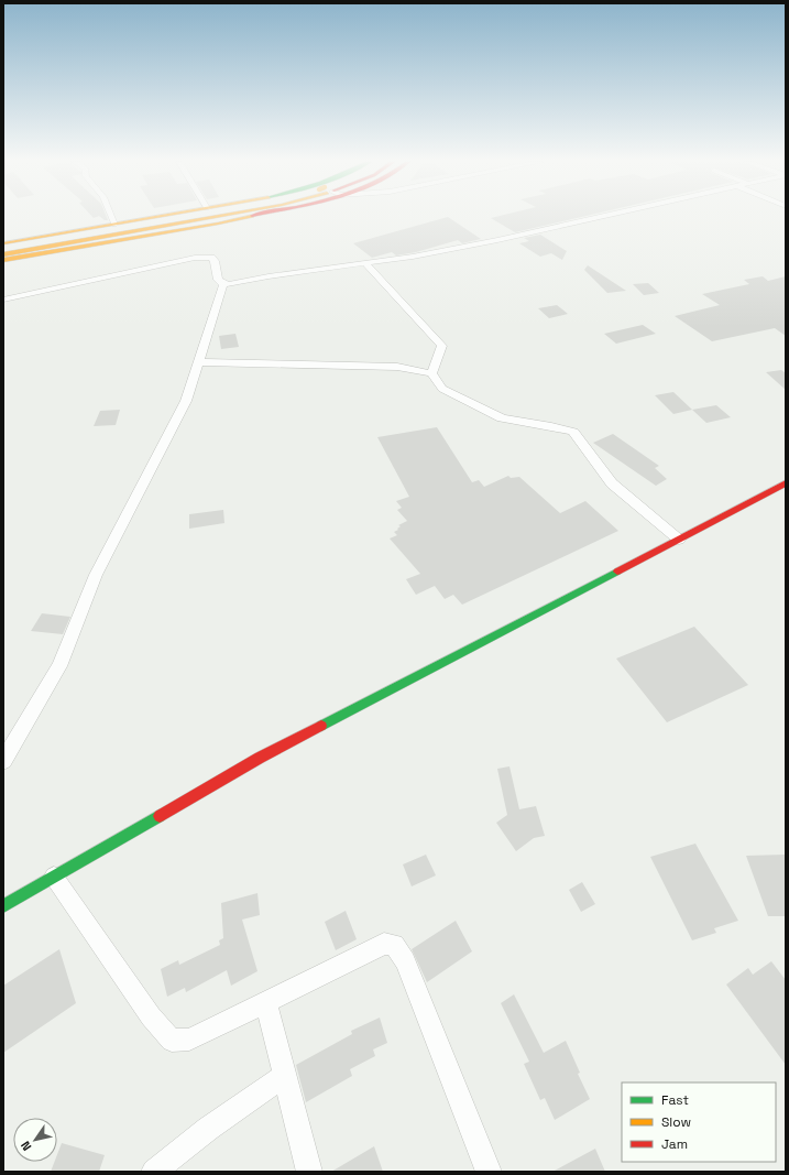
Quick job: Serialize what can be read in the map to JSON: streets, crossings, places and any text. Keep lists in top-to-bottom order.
{
  "legend": ["Fast", "Slow", "Jam"],
  "north": "bottom left"
}
